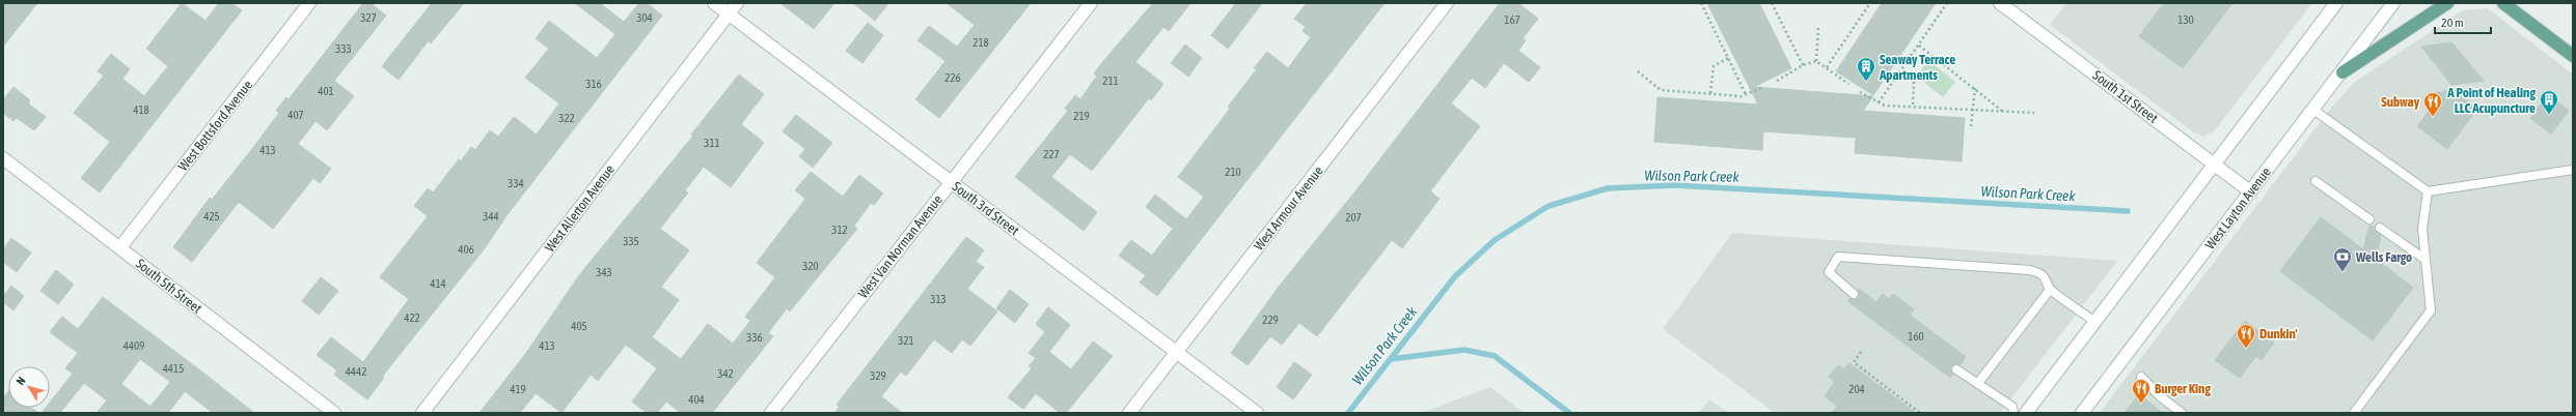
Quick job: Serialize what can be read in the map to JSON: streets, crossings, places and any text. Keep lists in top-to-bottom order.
{
  "streets": {
    "street": [
      "South 1st Street",
      "West Bottsford Avenue",
      "West Allerton Avenue",
      "South 3rd Street",
      "West Armour Avenue",
      "West Layton Avenue",
      "West Van Norman Avenue",
      "South 5th Street"
    ]
  },
  "crossings": [
    ["South 1st Street", "West Layton Avenue"],
    ["West Bottsford Avenue", "South 5th Street"],
    ["West Allerton Avenue", "South 3rd Street"],
    ["South 3rd Street", "West Armour Avenue"],
    ["South 3rd Street", "West Van Norman Avenue"]
  ],
  "water": ["Wilson Park Creek"],
  "places": {
    "building": ["Seaway Terrace Apartments", "A Point of Healing LLC Acupuncture"],
    "restaurant": ["Subway", "Dunkin'", "Burger King"],
    "bank": ["Wells Fargo"]
  },
  "house_numbers": [
    "327",
    "304",
    "167",
    "130",
    "218",
    "333",
    "226",
    "211",
    "316",
    "401",
    "418",
    "407",
    "219",
    "322",
    "311",
    "413",
    "227",
    "210",
    "334",
    "425",
    "344",
    "207",
    "312",
    "335",
    "406",
    "320",
    "343",
    "414",
    "313",
    "422",
    "229",
    "405",
    "160",
    "336",
    "321",
    "4409",
    "413",
    "4415",
    "4442",
    "342",
    "329",
    "419",
    "204",
    "404"
  ],
  "scale_bar": "20 m",
  "north": "top left"
}
